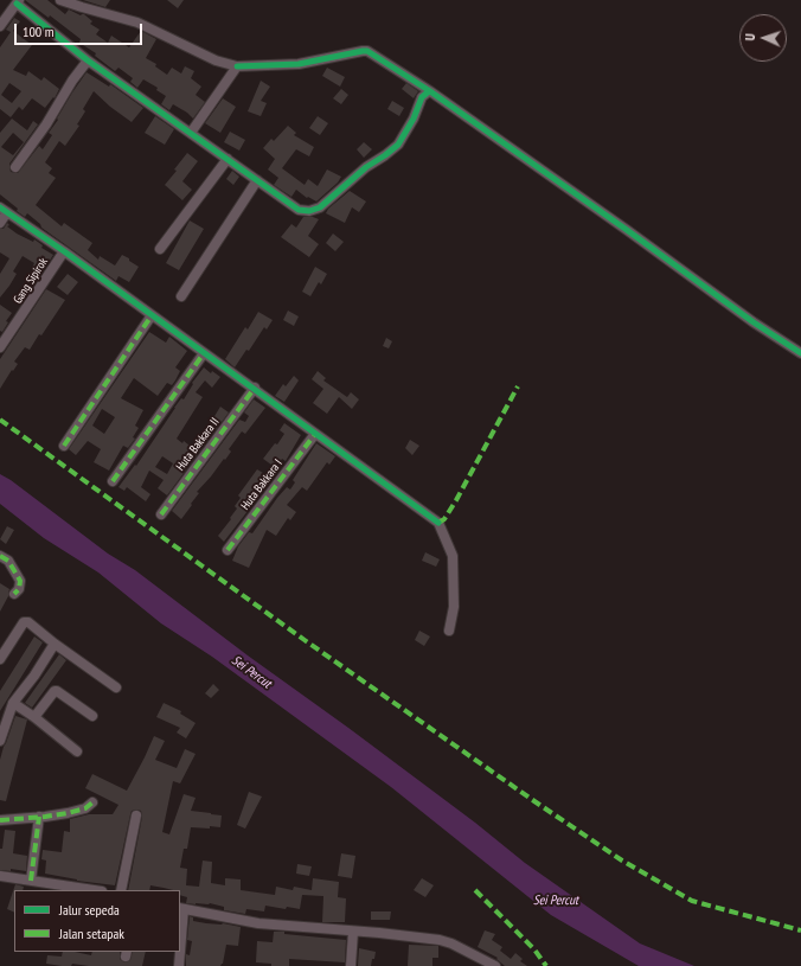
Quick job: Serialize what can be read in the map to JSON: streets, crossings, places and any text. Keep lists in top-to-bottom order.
{
  "streets": {
    "street": ["Gang Sipirok", "Huta Bakkara II", "Huta Bakkara I"]
  },
  "water": ["Sei Percut"],
  "legend": ["Jalur sepeda", "Jalan setapak"],
  "scale_bar": "100 m",
  "north": "left"
}
